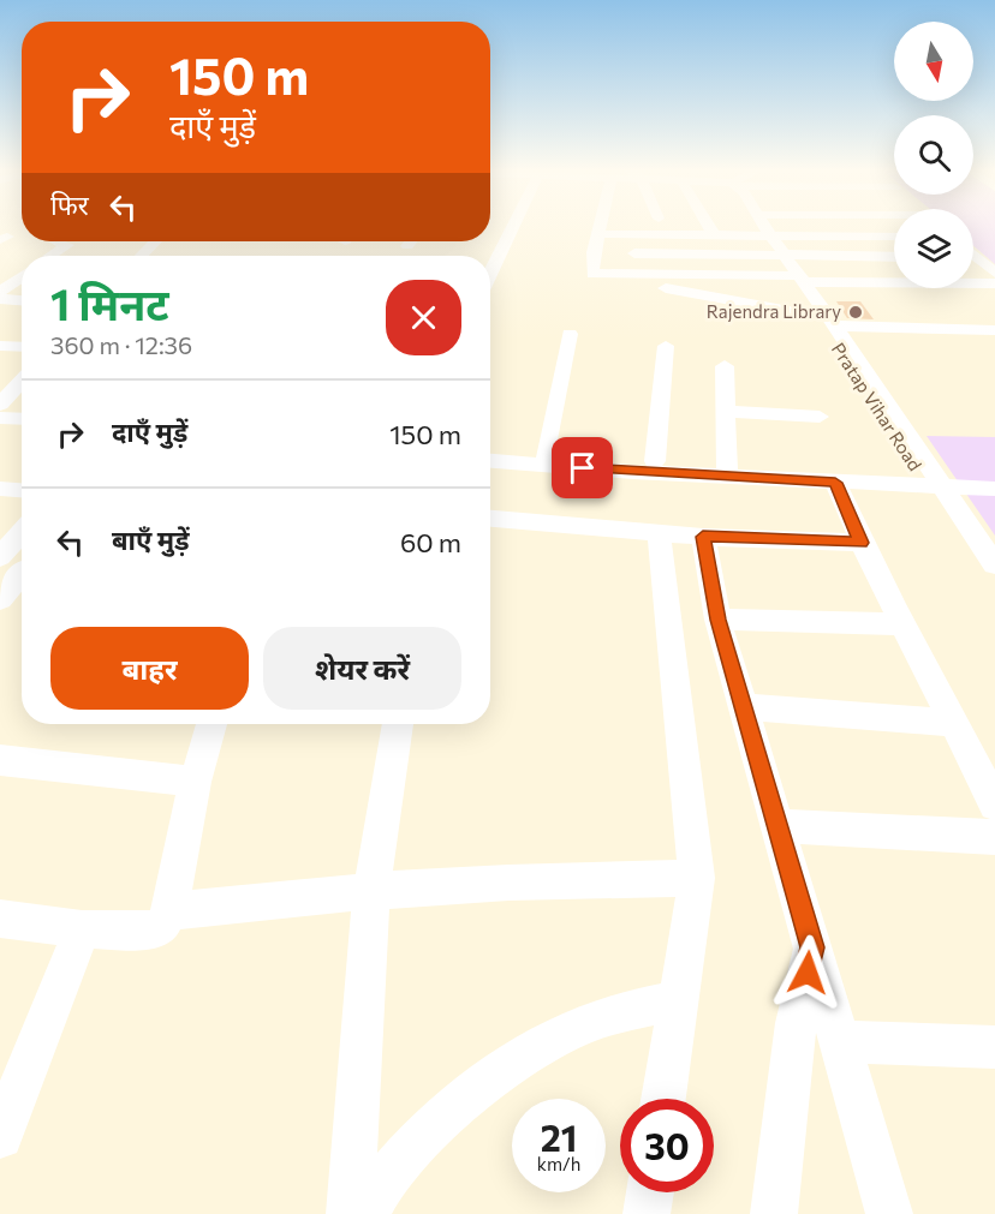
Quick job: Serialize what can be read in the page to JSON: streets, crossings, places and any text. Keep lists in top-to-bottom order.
{
  "streets": {
    "street": ["Pratap Vihar Road"]
  },
  "places": ["Rajendra Library"],
  "north": "bottom",
  "page": {
    "turn": ["150 m", "दाएँ मुड़ें"],
    "then": "फिर",
    "heading": ["1 मिनट", "360 m · 12:36"],
    "list": [
      {
        "name": "दाएँ मुड़ें",
        "value": "150 m"
      },
      {
        "name": "बाएँ मुड़ें",
        "value": "60 m"
      }
    ],
    "buttons": ["बाहर", "शेयर करें"],
    "speed": "21 km/h",
    "limit": "30"
  }
}
